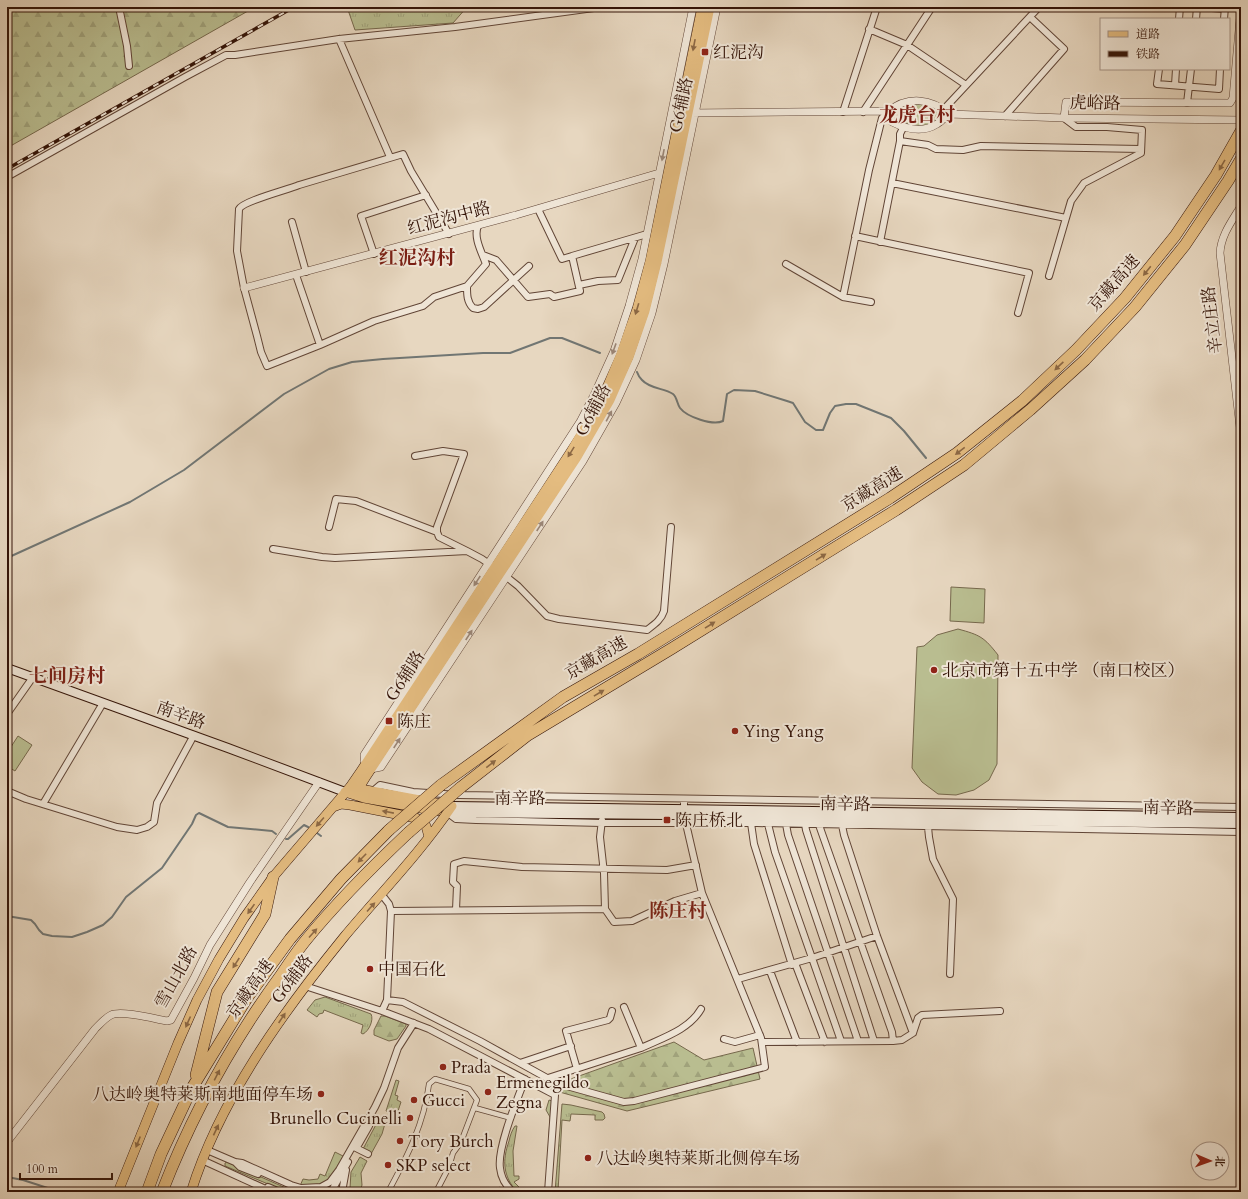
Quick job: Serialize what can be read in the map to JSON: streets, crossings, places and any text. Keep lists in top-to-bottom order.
{
  "streets": {
    "highway": ["京藏高速"],
    "main road": ["G6辅路", "南辛路"],
    "street": [
      "虎峪路",
      "红泥沟中路",
      "辛立庄路",
      "雪山北路"
    ]
  },
  "crossings": [
    ["G6辅路", "红泥沟中路"],
    ["G6辅路", "南辛路"],
    ["南辛路", "雪山北路"]
  ],
  "districts": [
    "龙虎台村",
    "红泥沟村",
    "七间房村",
    "陈庄村"
  ],
  "places": {
    "transit": ["红泥沟", "陈庄", "陈庄桥北"],
    "other": [
      "北京市第十五中学 （南口校区）",
      "Ying Yang",
      "中国石化",
      "Prada",
      "Ermenegildo Zegna",
      "八达岭奥特莱斯南地面停车场",
      "Gucci",
      "Brunello Cucinelli",
      "Tory Burch",
      "八达岭奥特莱斯北侧停车场",
      "SKP select"
    ]
  },
  "legend": ["道路", "铁路"],
  "scale_bar": "100 m",
  "north": "right"
}
